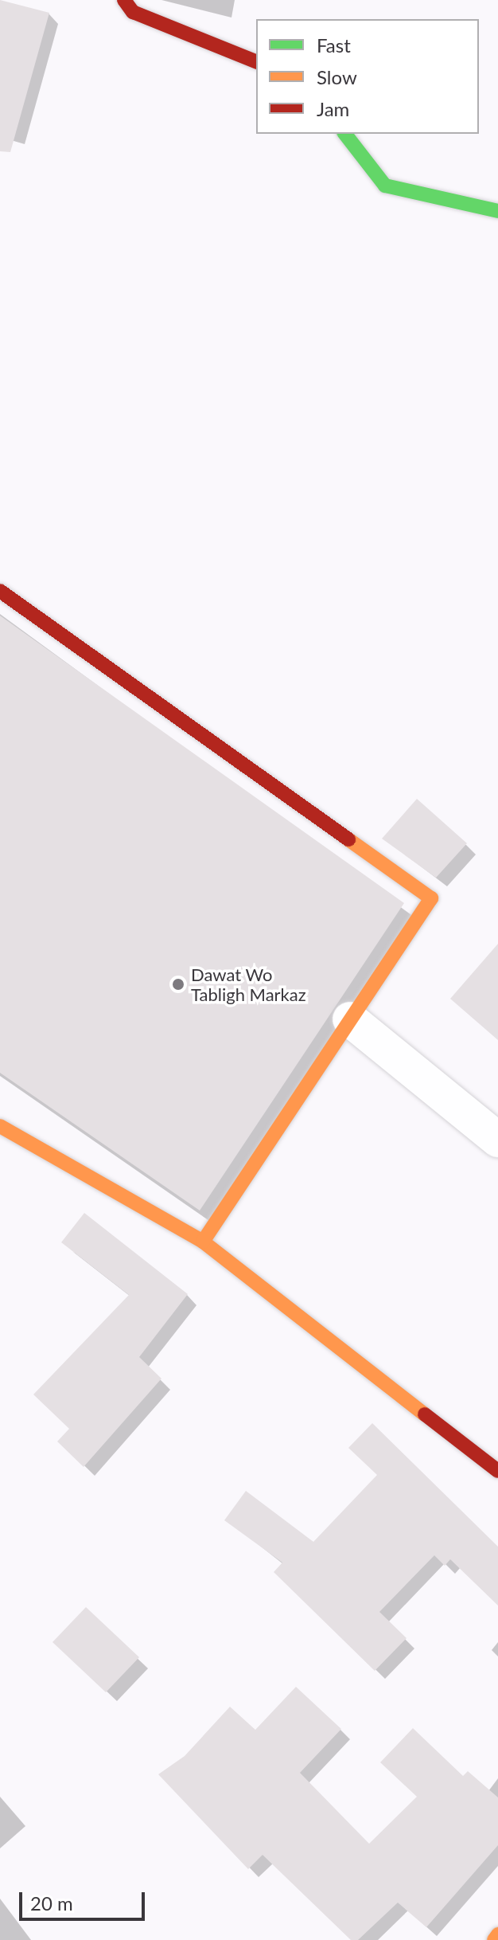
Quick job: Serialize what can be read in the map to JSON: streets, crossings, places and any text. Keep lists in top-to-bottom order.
{
  "places": ["Dawat Wo Tabligh Markaz"],
  "legend": ["Fast", "Slow", "Jam"],
  "scale_bar": "20 m"
}
